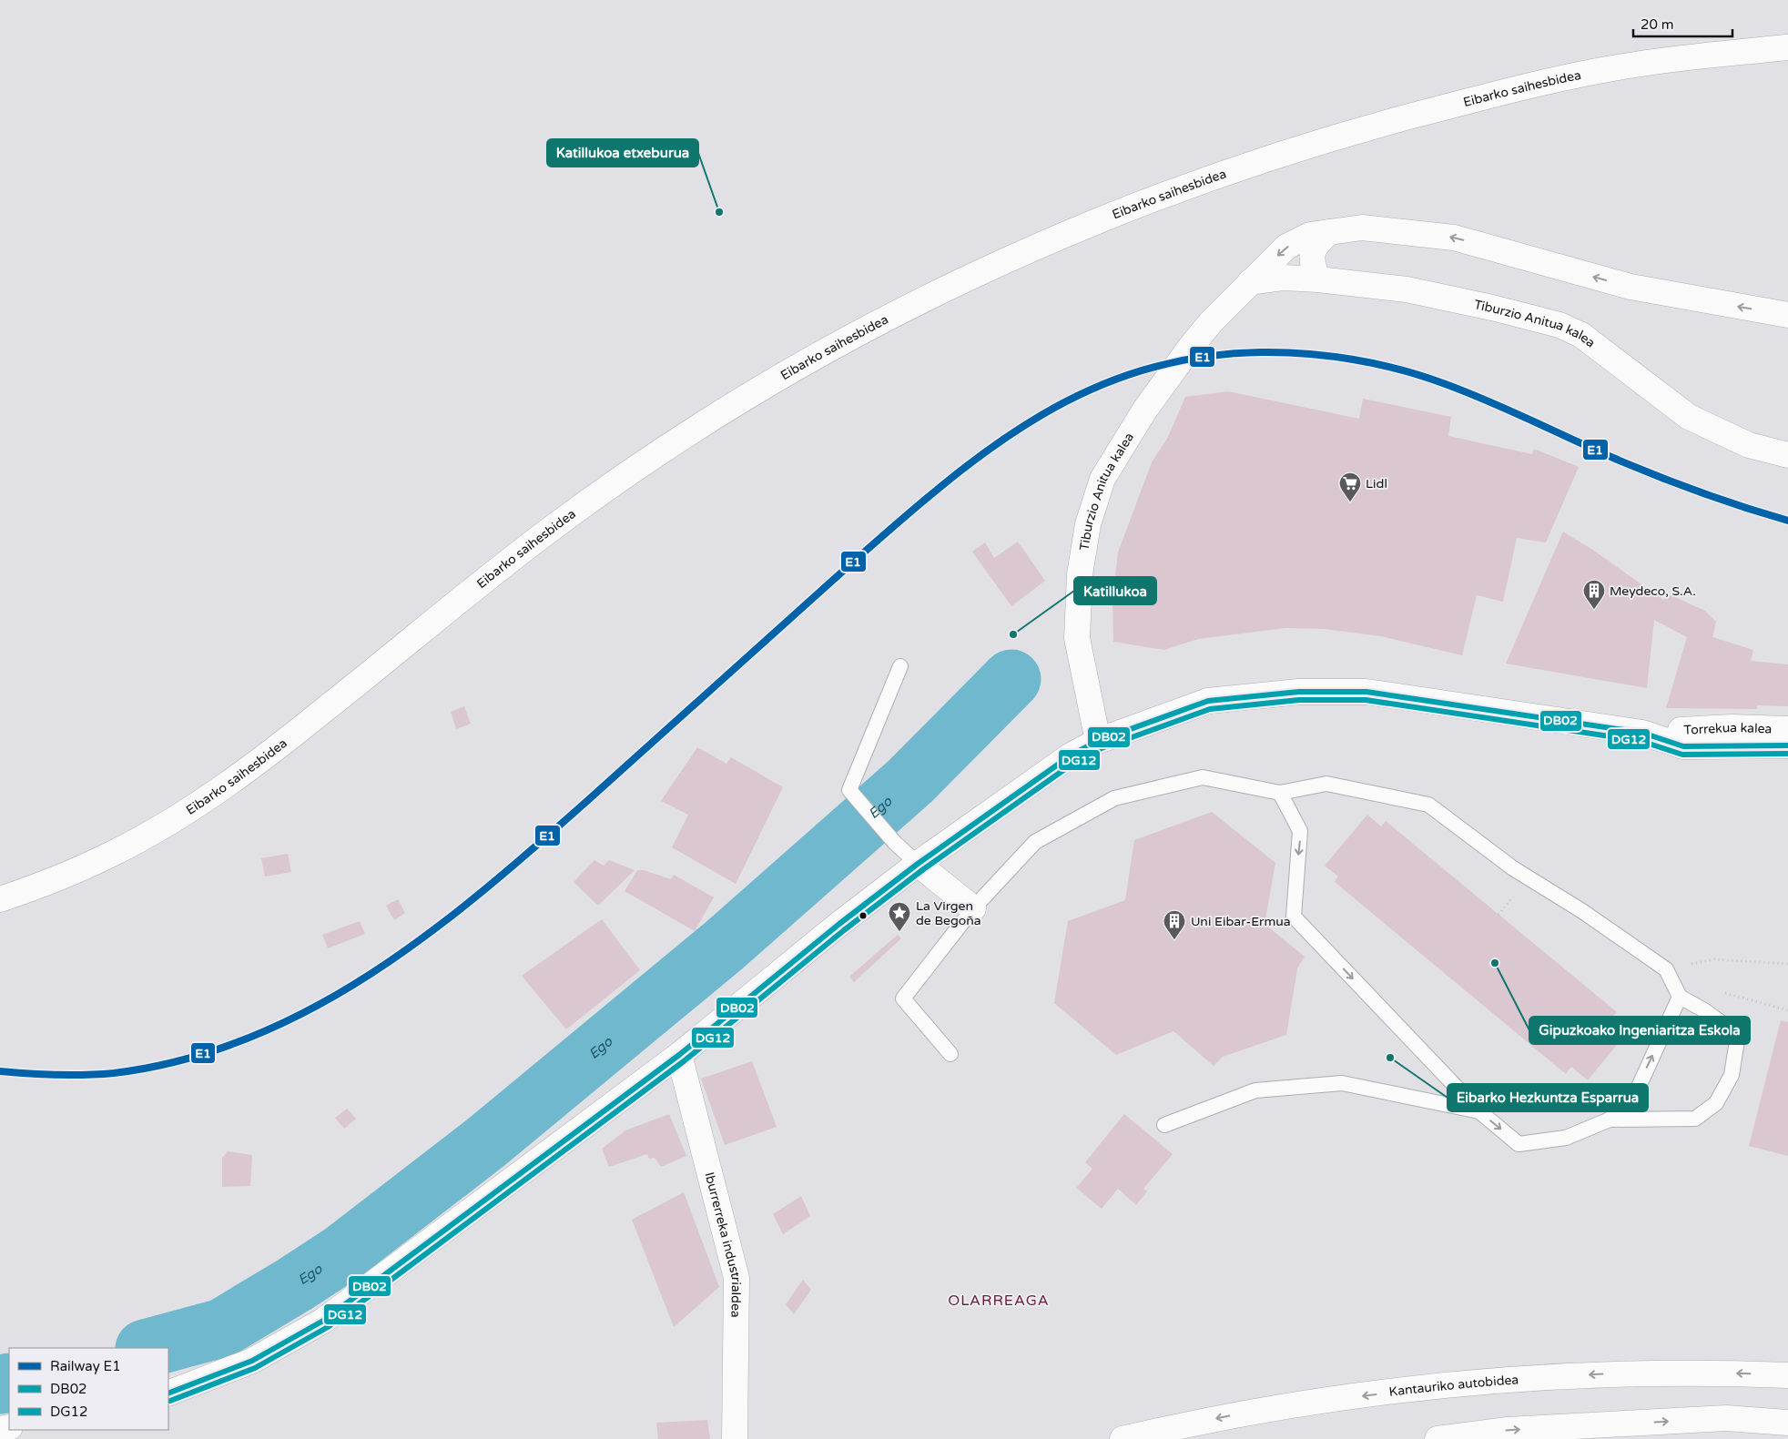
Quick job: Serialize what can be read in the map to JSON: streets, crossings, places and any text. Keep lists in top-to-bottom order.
{
  "streets": {
    "main road": [
      "Eibarko saihesbidea",
      "Tiburzio Anitua kalea",
      "Torrekua kalea",
      "Iburrerreka industrialdea",
      "Kantauriko autobidea"
    ]
  },
  "districts": ["OLARREAGA"],
  "water": ["Ego"],
  "places": {
    "other": [
      "Katillukoa etxeburua",
      "Katillukoa",
      "Gipuzkoako Ingeniaritza Eskola",
      "Eibarko Hezkuntza Esparrua"
    ],
    "supermarket": ["Lidl"],
    "building": ["Meydeco, S.A.", "Uni Eibar-Ermua"],
    "place": ["La Virgen de Begoña"]
  },
  "lines": ["rail line E1", "transit line DB02", "transit line DG12"],
  "legend": ["Railway E1", "DB02", "DG12"],
  "scale_bar": "20 m"
}
